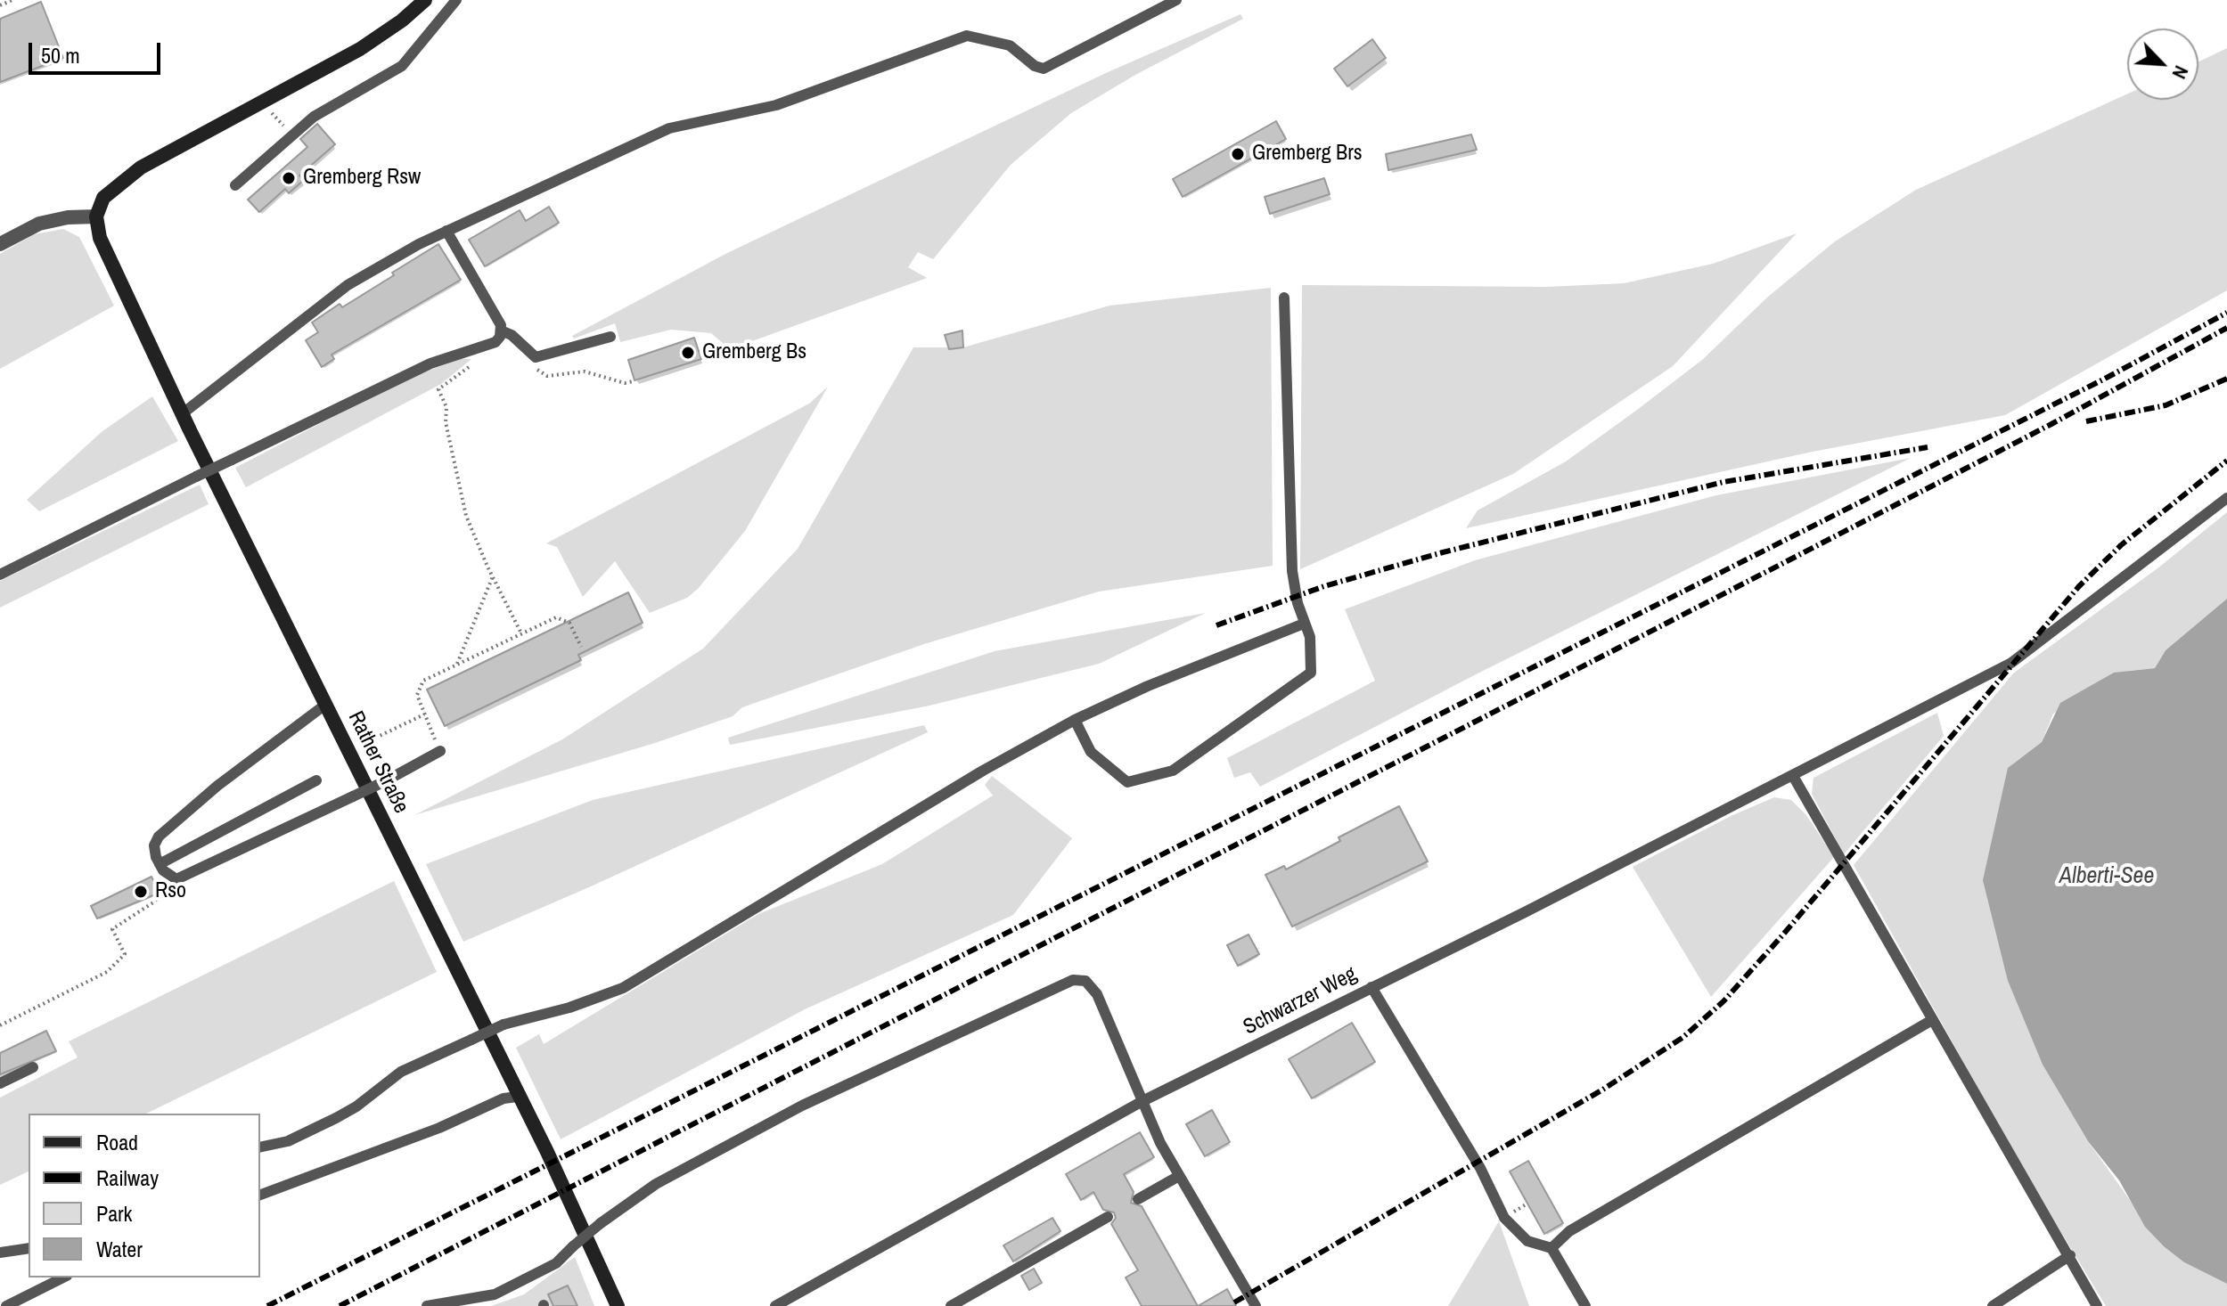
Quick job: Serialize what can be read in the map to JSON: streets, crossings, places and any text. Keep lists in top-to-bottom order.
{
  "streets": {
    "street": ["Rather Straße"],
    "lane": ["Schwarzer Weg"]
  },
  "water": ["Alberti-See"],
  "places": [
    "Gremberg Brs",
    "Gremberg Rsw",
    "Gremberg Bs",
    "Rso"
  ],
  "legend": [
    "Road",
    "Railway",
    "Park",
    "Water"
  ],
  "scale_bar": "50 m",
  "north": "bottom right"
}
